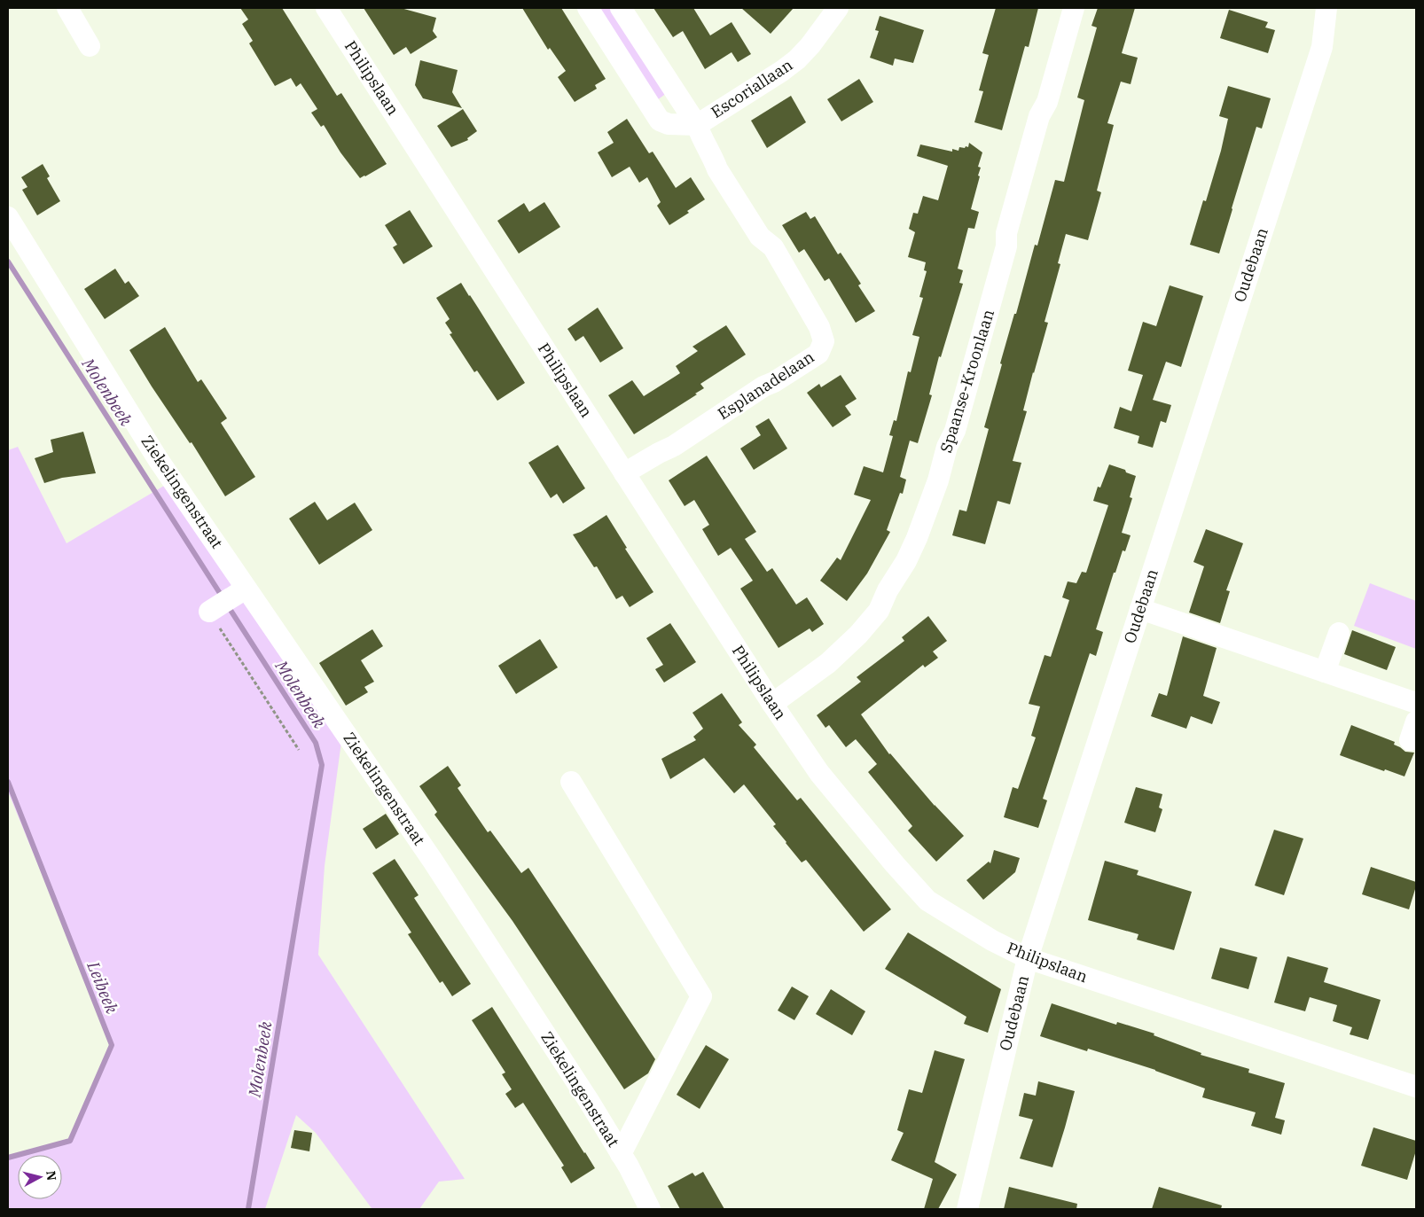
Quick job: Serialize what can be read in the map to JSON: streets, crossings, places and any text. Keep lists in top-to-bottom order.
{
  "streets": {
    "street": [
      "Philipslaan",
      "Escoriallaan",
      "Oudebaan",
      "Spaanse-Kroonlaan",
      "Esplanadelaan",
      "Ziekelingenstraat"
    ]
  },
  "crossings": [
    ["Philipslaan", "Oudebaan"],
    ["Philipslaan", "Spaanse-Kroonlaan"],
    ["Philipslaan", "Esplanadelaan"],
    ["Escoriallaan", "Esplanadelaan"]
  ],
  "water": ["Molenbeek", "Leibeek"],
  "north": "right"
}
